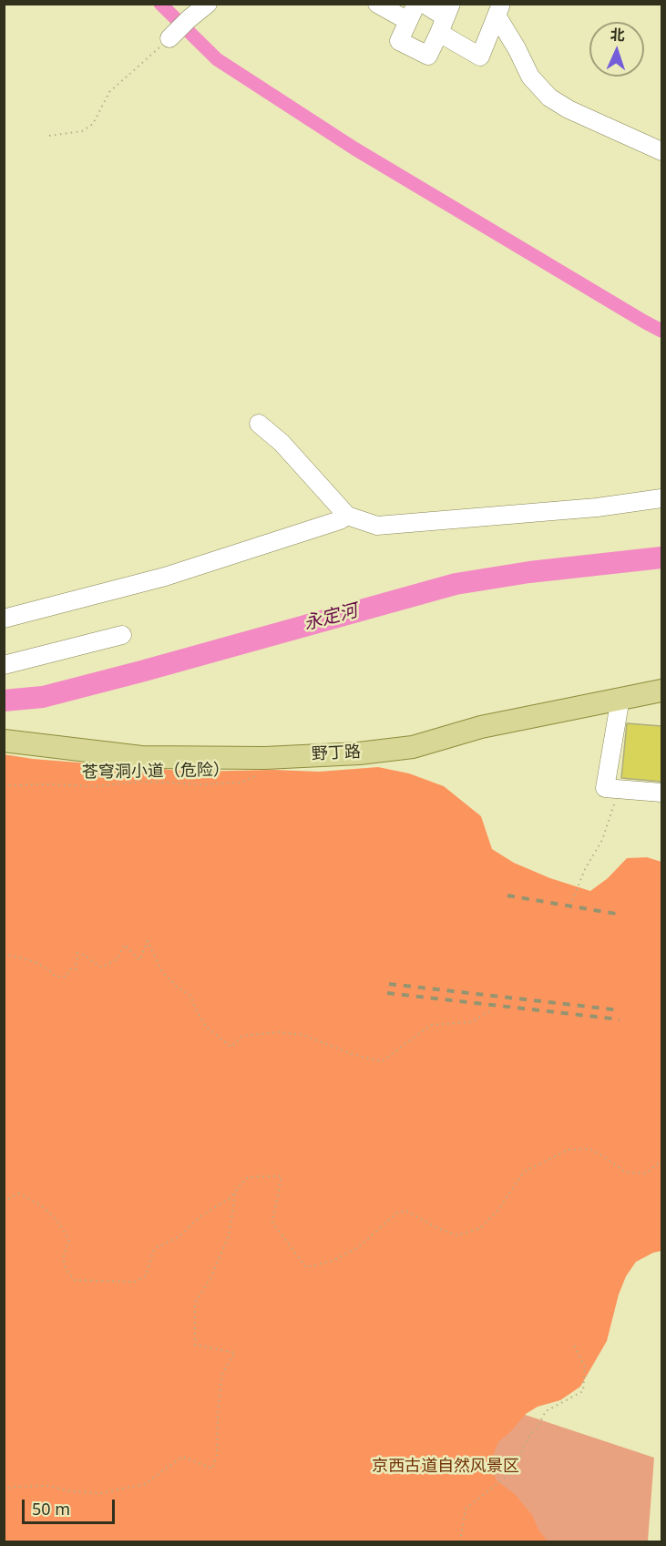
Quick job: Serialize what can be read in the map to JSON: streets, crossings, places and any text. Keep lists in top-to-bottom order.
{
  "streets": {
    "main road": ["野丁路"],
    "path": ["苍穹洞小道（危险）"]
  },
  "water": ["永定河"],
  "parks": ["京西古道自然风景区"],
  "scale_bar": "50 m",
  "north": "top"
}
